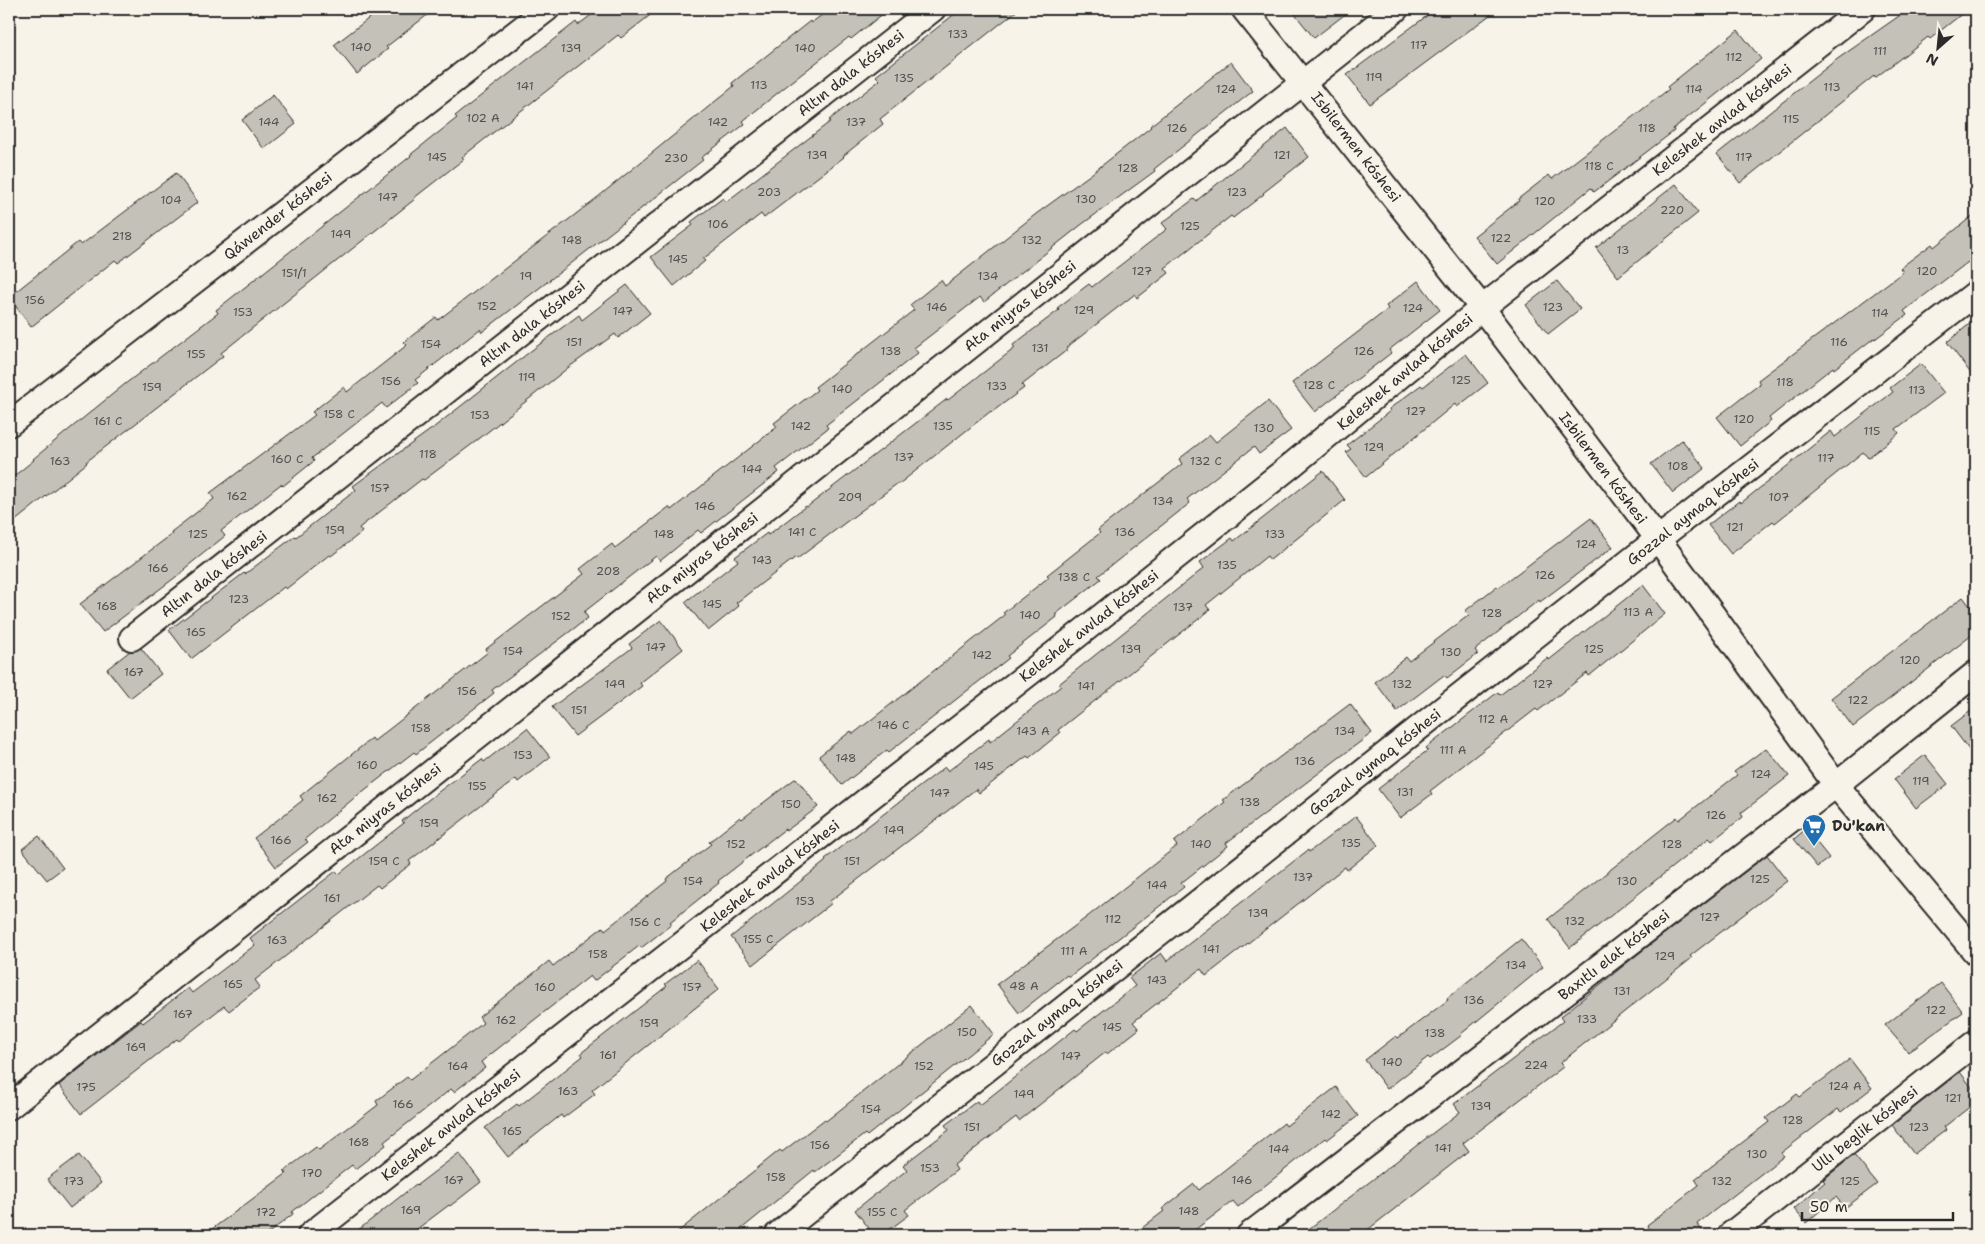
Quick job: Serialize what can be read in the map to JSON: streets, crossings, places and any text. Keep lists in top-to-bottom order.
{
  "streets": {
    "street": [
      "Altın dala kóshesi",
      "Keleshek awlad kóshesi",
      "Isbilermen kóshesi",
      "Qáwender kóshesi",
      "Ata miyras kóshesi",
      "Gozzal aymaq kóshesi",
      "Baxıtlı elat kóshesi",
      "Ullı beglik kóshesi"
    ]
  },
  "crossings": [
    ["Keleshek awlad kóshesi", "Isbilermen kóshesi"],
    ["Isbilermen kóshesi", "Ata miyras kóshesi"],
    ["Isbilermen kóshesi", "Gozzal aymaq kóshesi"],
    ["Isbilermen kóshesi", "Baxıtlı elat kóshesi"]
  ],
  "places": {
    "supermarket": ["Du'kan"]
  },
  "house_numbers": [
    "133",
    "117",
    "140",
    "139",
    "140",
    "111",
    "112",
    "119",
    "135",
    "113",
    "141",
    "113",
    "124",
    "114",
    "102 А",
    "115",
    "144",
    "142",
    "137",
    "126",
    "118",
    "139",
    "121",
    "145",
    "117",
    "230",
    "118 С",
    "128",
    "203",
    "123",
    "147",
    "130",
    "104",
    "120",
    "220",
    "106",
    "125",
    "149",
    "218",
    "122",
    "148",
    "132",
    "13",
    "145",
    "127",
    "120",
    "151/1",
    "19",
    "134",
    "156",
    "152",
    "146",
    "123",
    "124",
    "129",
    "147",
    "153",
    "114",
    "151",
    "116",
    "154",
    "131",
    "138",
    "126",
    "155",
    "119",
    "125",
    "156",
    "118",
    "128 С",
    "133",
    "159",
    "140",
    "113",
    "127",
    "158 С",
    "153",
    "120",
    "161 С",
    "142",
    "135",
    "130",
    "115",
    "129",
    "118",
    "137",
    "117",
    "160 С",
    "163",
    "132 С",
    "108",
    "144",
    "157",
    "162",
    "209",
    "107",
    "134",
    "146",
    "121",
    "159",
    "141 С",
    "136",
    "125",
    "148",
    "133",
    "124",
    "143",
    "135",
    "166",
    "208",
    "126",
    "138 С",
    "123",
    "145",
    "168",
    "137",
    "113 А",
    "128",
    "140",
    "152",
    "165",
    "147",
    "139",
    "125",
    "154",
    "130",
    "142",
    "120",
    "167",
    "149",
    "132",
    "127",
    "141",
    "156",
    "122",
    "151",
    "112 А",
    "146 С",
    "158",
    "143 А",
    "134",
    "111 А",
    "153",
    "148",
    "136",
    "160",
    "145",
    "124",
    "119",
    "155",
    "131",
    "147",
    "162",
    "138",
    "150",
    "126",
    "159",
    "149",
    "166",
    "135",
    "152",
    "140",
    "128",
    "159 С",
    "151",
    "137",
    "125",
    "154",
    "130",
    "144",
    "161",
    "153",
    "139",
    "127",
    "112",
    "132",
    "156 С",
    "155 С",
    "163",
    "141",
    "111 А",
    "158",
    "129",
    "134",
    "143",
    "165",
    "48 А",
    "160",
    "157",
    "131",
    "136",
    "122",
    "167",
    "133",
    "162",
    "159",
    "145",
    "150",
    "138",
    "169",
    "161",
    "147",
    "140",
    "224",
    "164",
    "152",
    "124 А",
    "175",
    "163",
    "149",
    "121",
    "166",
    "139",
    "154",
    "142",
    "128",
    "151",
    "123",
    "165",
    "168",
    "156",
    "141",
    "144",
    "130",
    "153",
    "170",
    "158",
    "167",
    "146",
    "173",
    "132",
    "125",
    "169",
    "148",
    "172",
    "155 С"
  ],
  "scale_bar": "50 m",
  "north": "bottom left"
}
